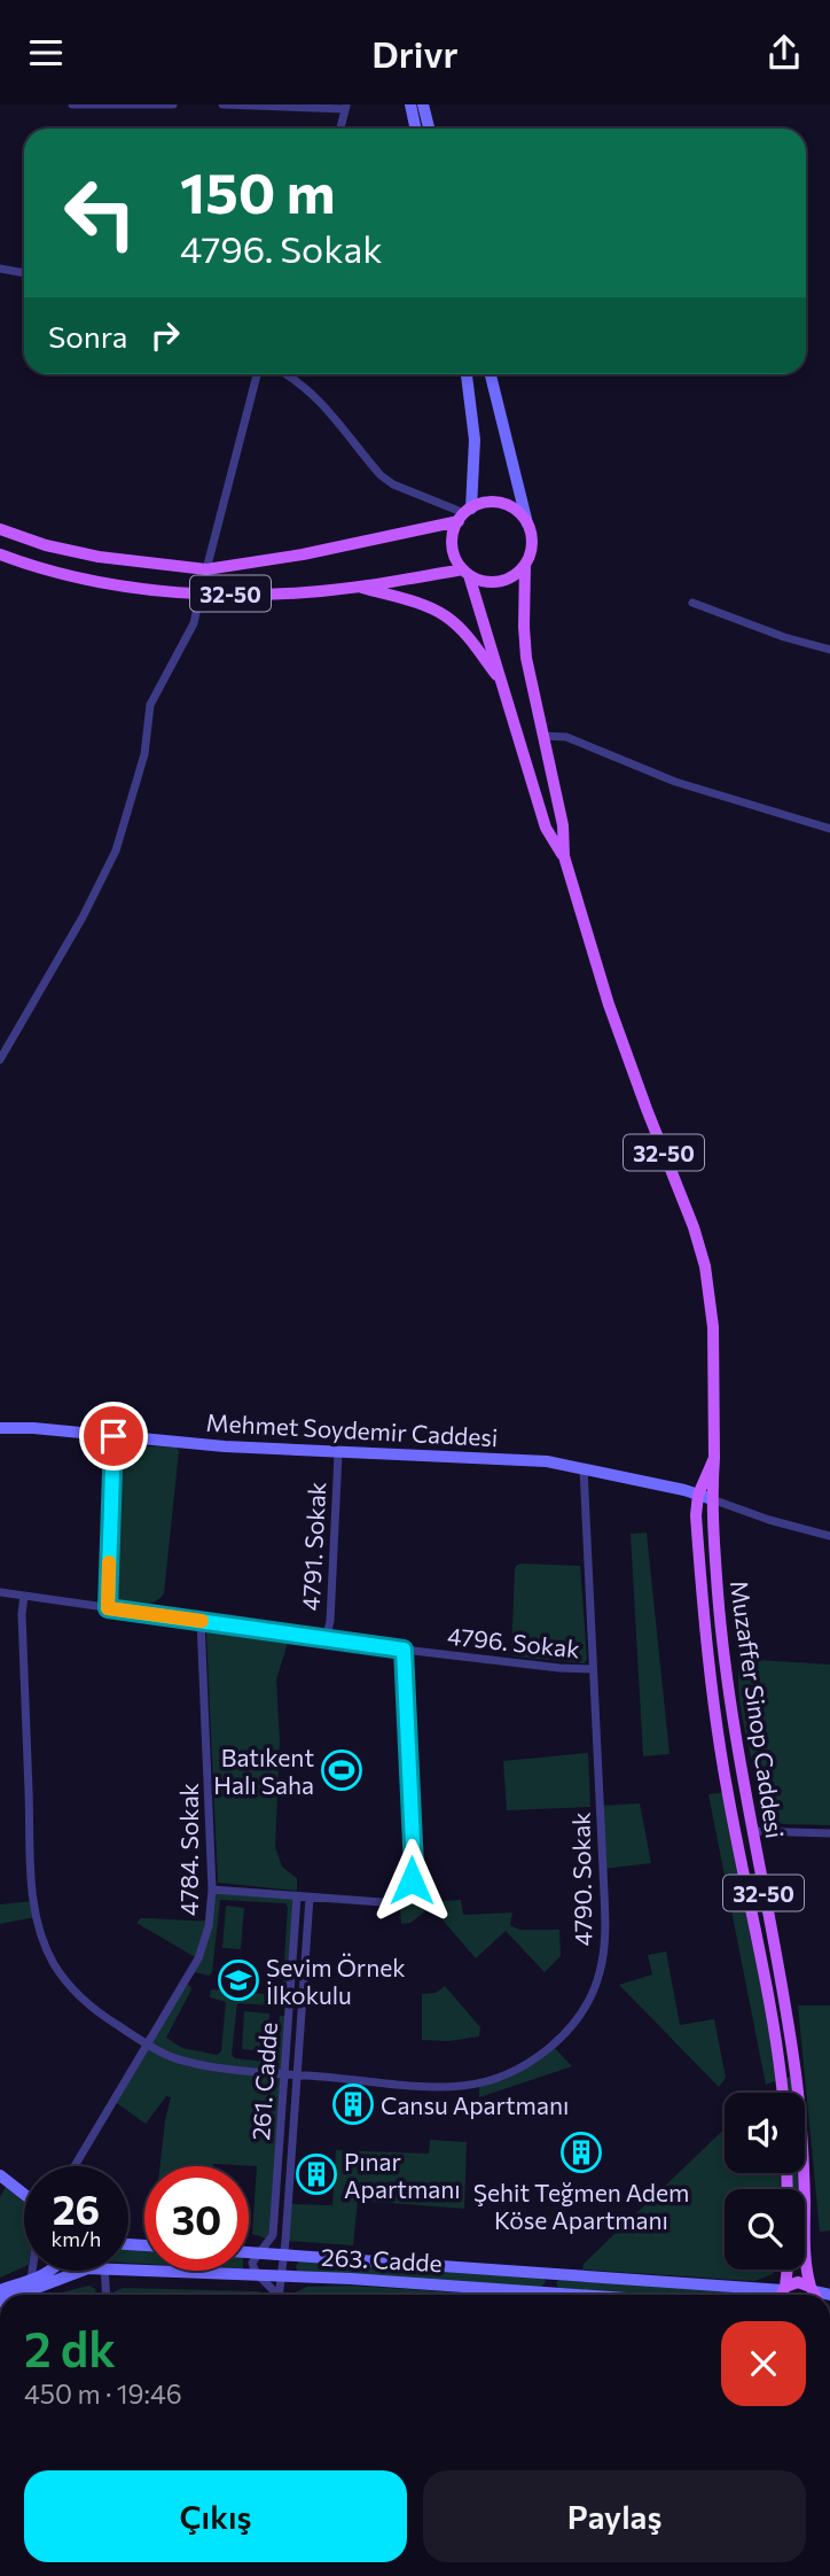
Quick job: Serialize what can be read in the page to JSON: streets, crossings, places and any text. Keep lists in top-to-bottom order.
{
  "streets": {
    "main road": [
      "32-50",
      "Mehmet Soydemir Caddesi",
      "Muzaffer Sinop Caddesi",
      "263. Cadde"
    ],
    "street": [
      "4791. Sokak",
      "4796. Sokak",
      "4784. Sokak",
      "4790. Sokak",
      "261. Cadde"
    ]
  },
  "crossings": [
    ["32-50", "Muzaffer Sinop Caddesi"],
    ["Mehmet Soydemir Caddesi", "4791. Sokak"],
    ["Mehmet Soydemir Caddesi", "Muzaffer Sinop Caddesi"],
    ["Mehmet Soydemir Caddesi", "4790. Sokak"],
    ["4791. Sokak", "4796. Sokak"],
    ["4796. Sokak", "4784. Sokak"],
    ["4796. Sokak", "4790. Sokak"],
    ["4784. Sokak", "4790. Sokak"],
    ["4790. Sokak", "261. Cadde"],
    ["261. Cadde", "263. Cadde"]
  ],
  "places": {
    "sports": ["Batıkent Halı Saha"],
    "school or university": ["Sevim Örnek İlkokulu"],
    "building": ["Cansu Apartmanı", "Şehit Teğmen Adem Köse Apartmanı", "Pınar Apartmanı"]
  },
  "page": {
    "header": "Drivr",
    "turn": ["150 m", "4796. Sokak"],
    "then": "Sonra",
    "speed": "26 km/h",
    "limit": "30",
    "heading": ["2 dk", "450 m · 19:46"],
    "buttons": ["Çıkış", "Paylaş"]
  }
}
